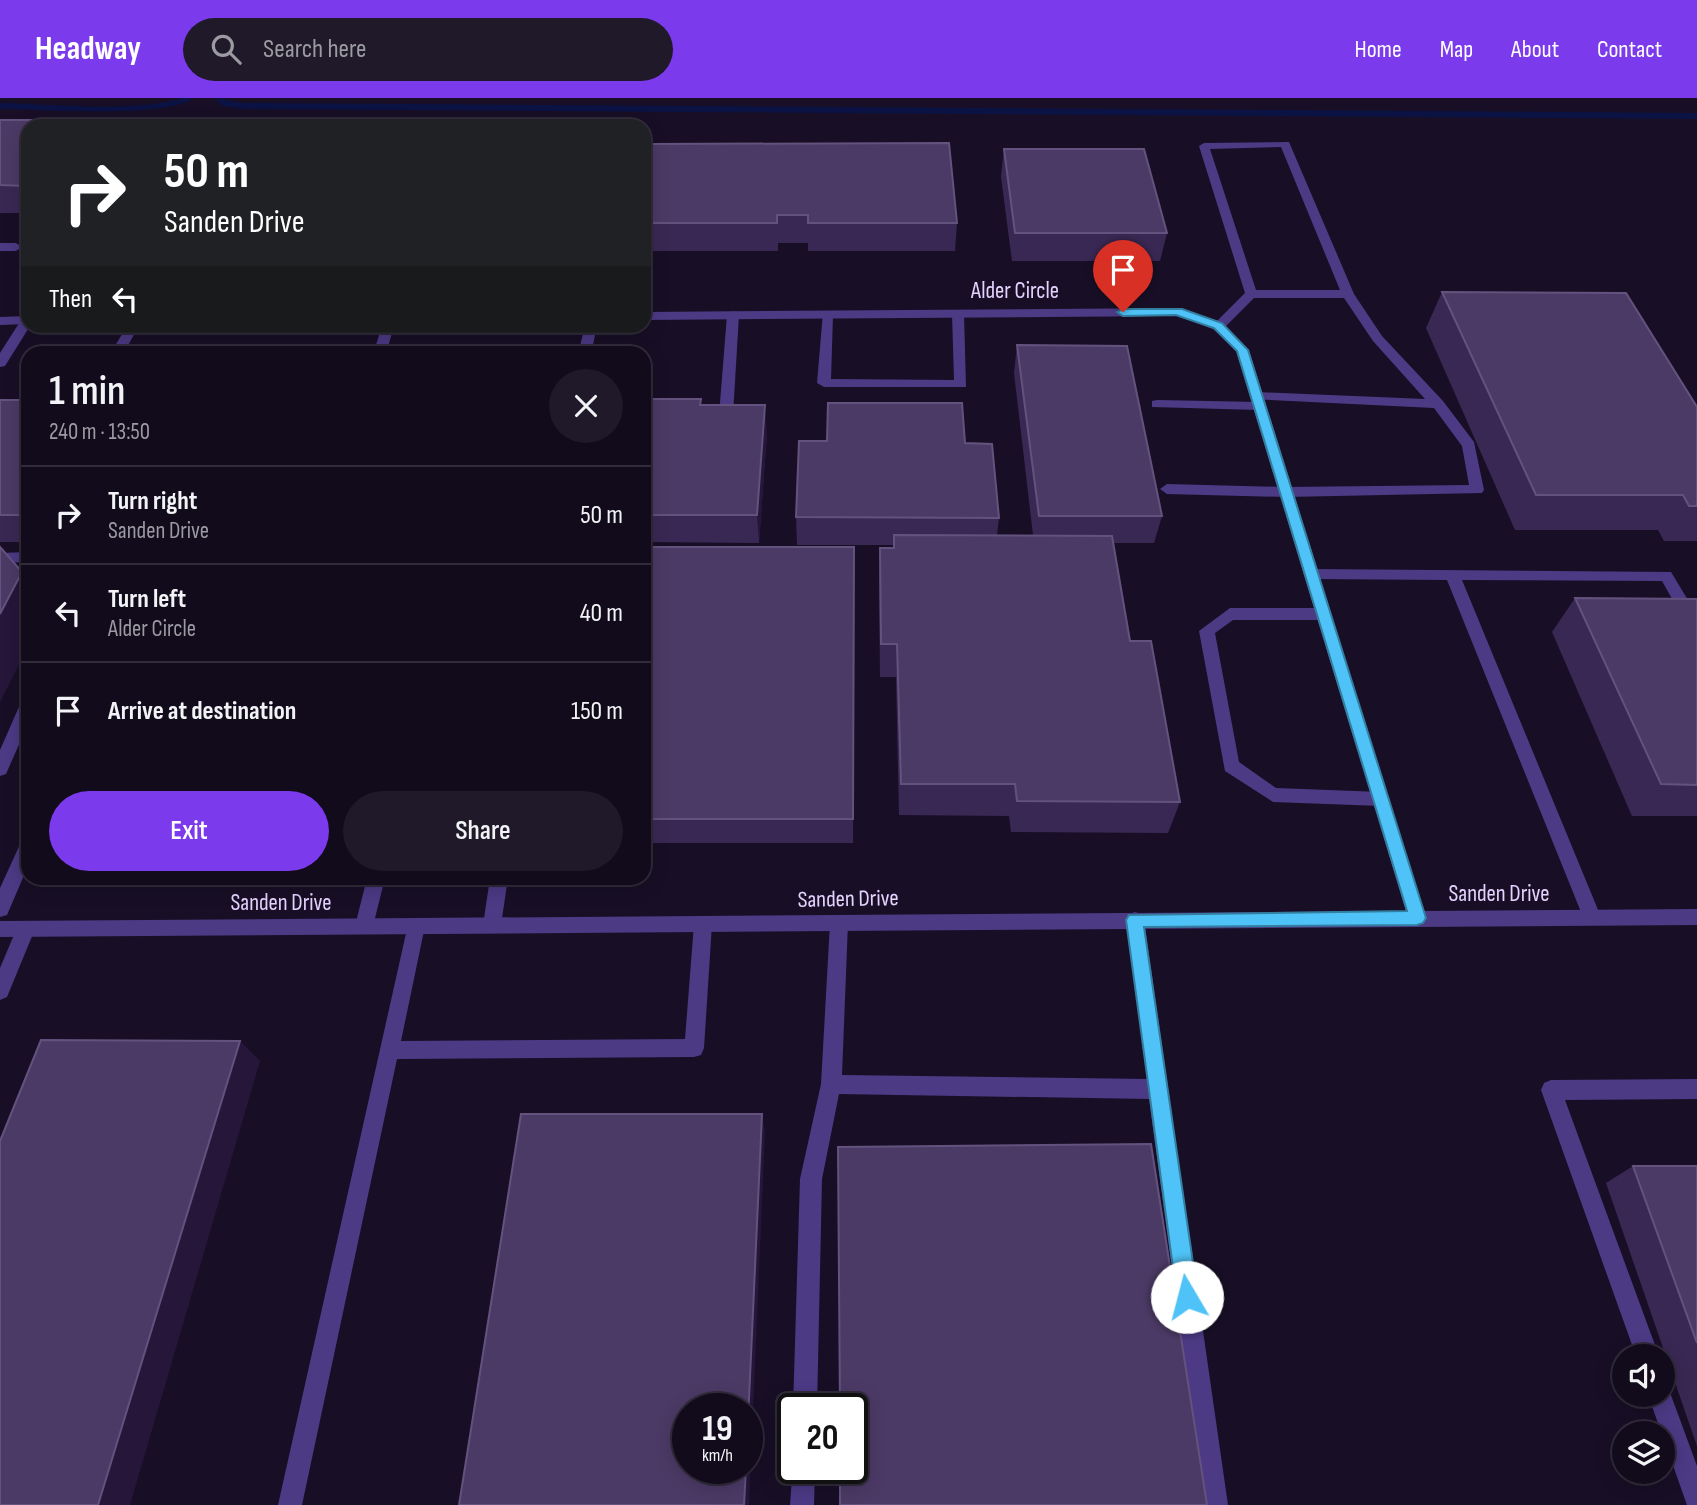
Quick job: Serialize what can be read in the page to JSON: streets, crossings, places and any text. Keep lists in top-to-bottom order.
{
  "streets": {
    "street": ["Alder Circle", "Sanden Drive"]
  },
  "crossings": [
    ["Alder Circle", "Sanden Drive"]
  ],
  "page": {
    "header": "Headway",
    "search": "Search here",
    "nav": [
      "Home",
      "Map",
      "About",
      "Contact"
    ],
    "turn": ["50 m", "Sanden Drive"],
    "then": "Then",
    "heading": ["1 min", "240 m · 13:50"],
    "list": [
      {
        "name": "Turn right",
        "note": "Sanden Drive",
        "value": "50 m"
      },
      {
        "name": "Turn left",
        "note": "Alder Circle",
        "value": "40 m"
      },
      {
        "name": "Arrive at destination",
        "value": "150 m"
      }
    ],
    "buttons": ["Exit", "Share"],
    "speed": "19 km/h",
    "limit": "20"
  }
}
